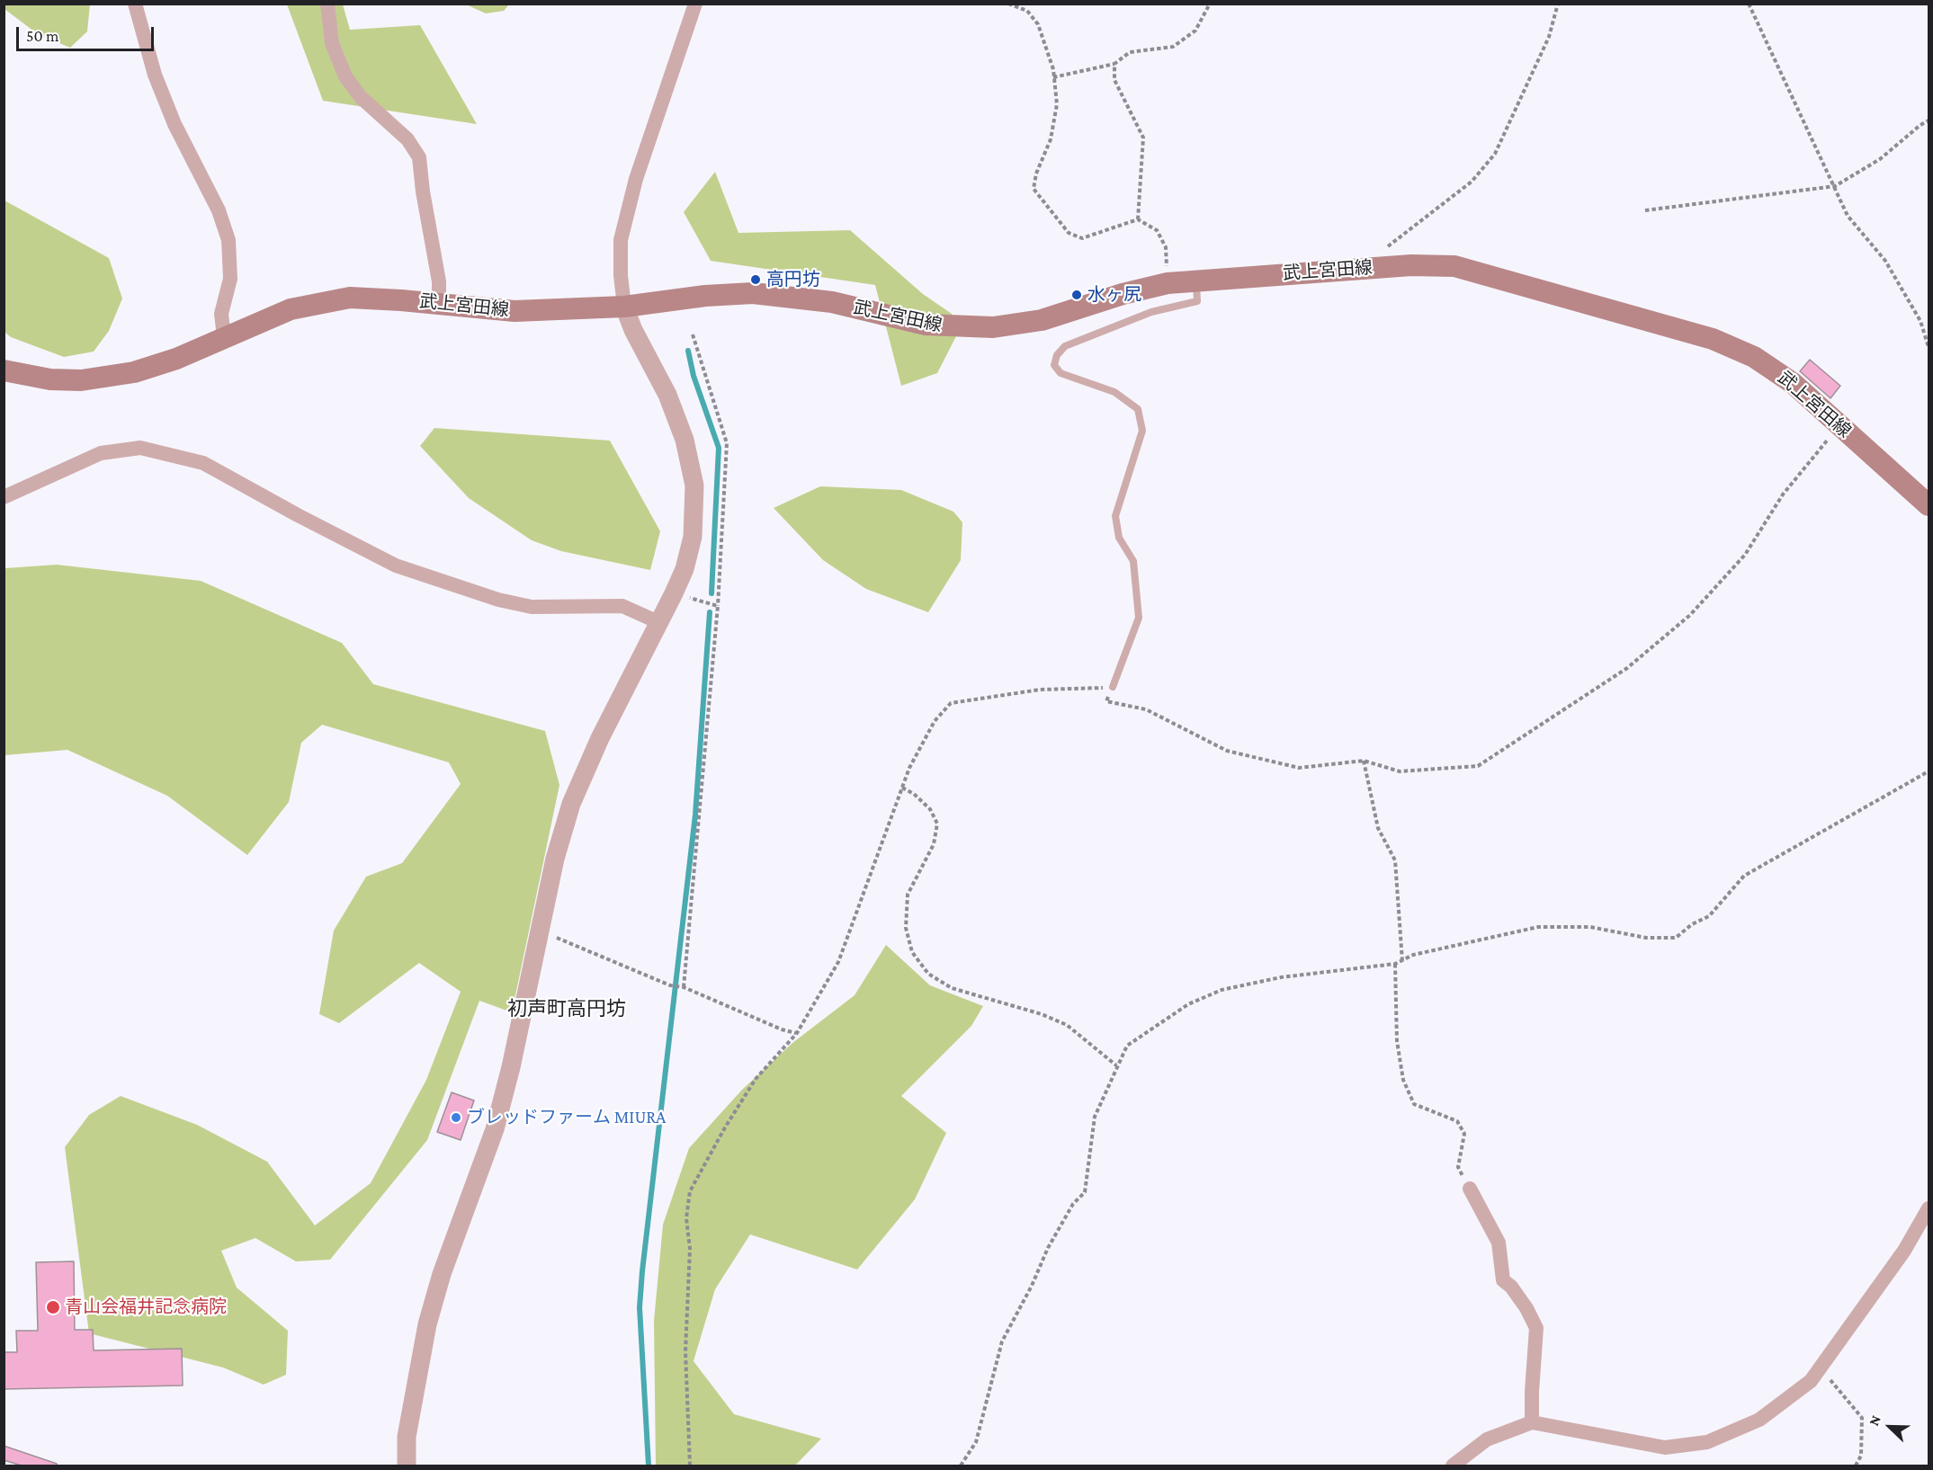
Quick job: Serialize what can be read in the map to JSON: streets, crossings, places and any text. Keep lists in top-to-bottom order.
{
  "streets": {
    "main road": ["武上宮田線"]
  },
  "districts": ["初声町高円坊"],
  "places": [
    "高円坊",
    "水ヶ尻",
    "ブレッドファーム MIURA",
    "青山会福井記念病院"
  ],
  "scale_bar": "50 m",
  "north": "top left"
}
